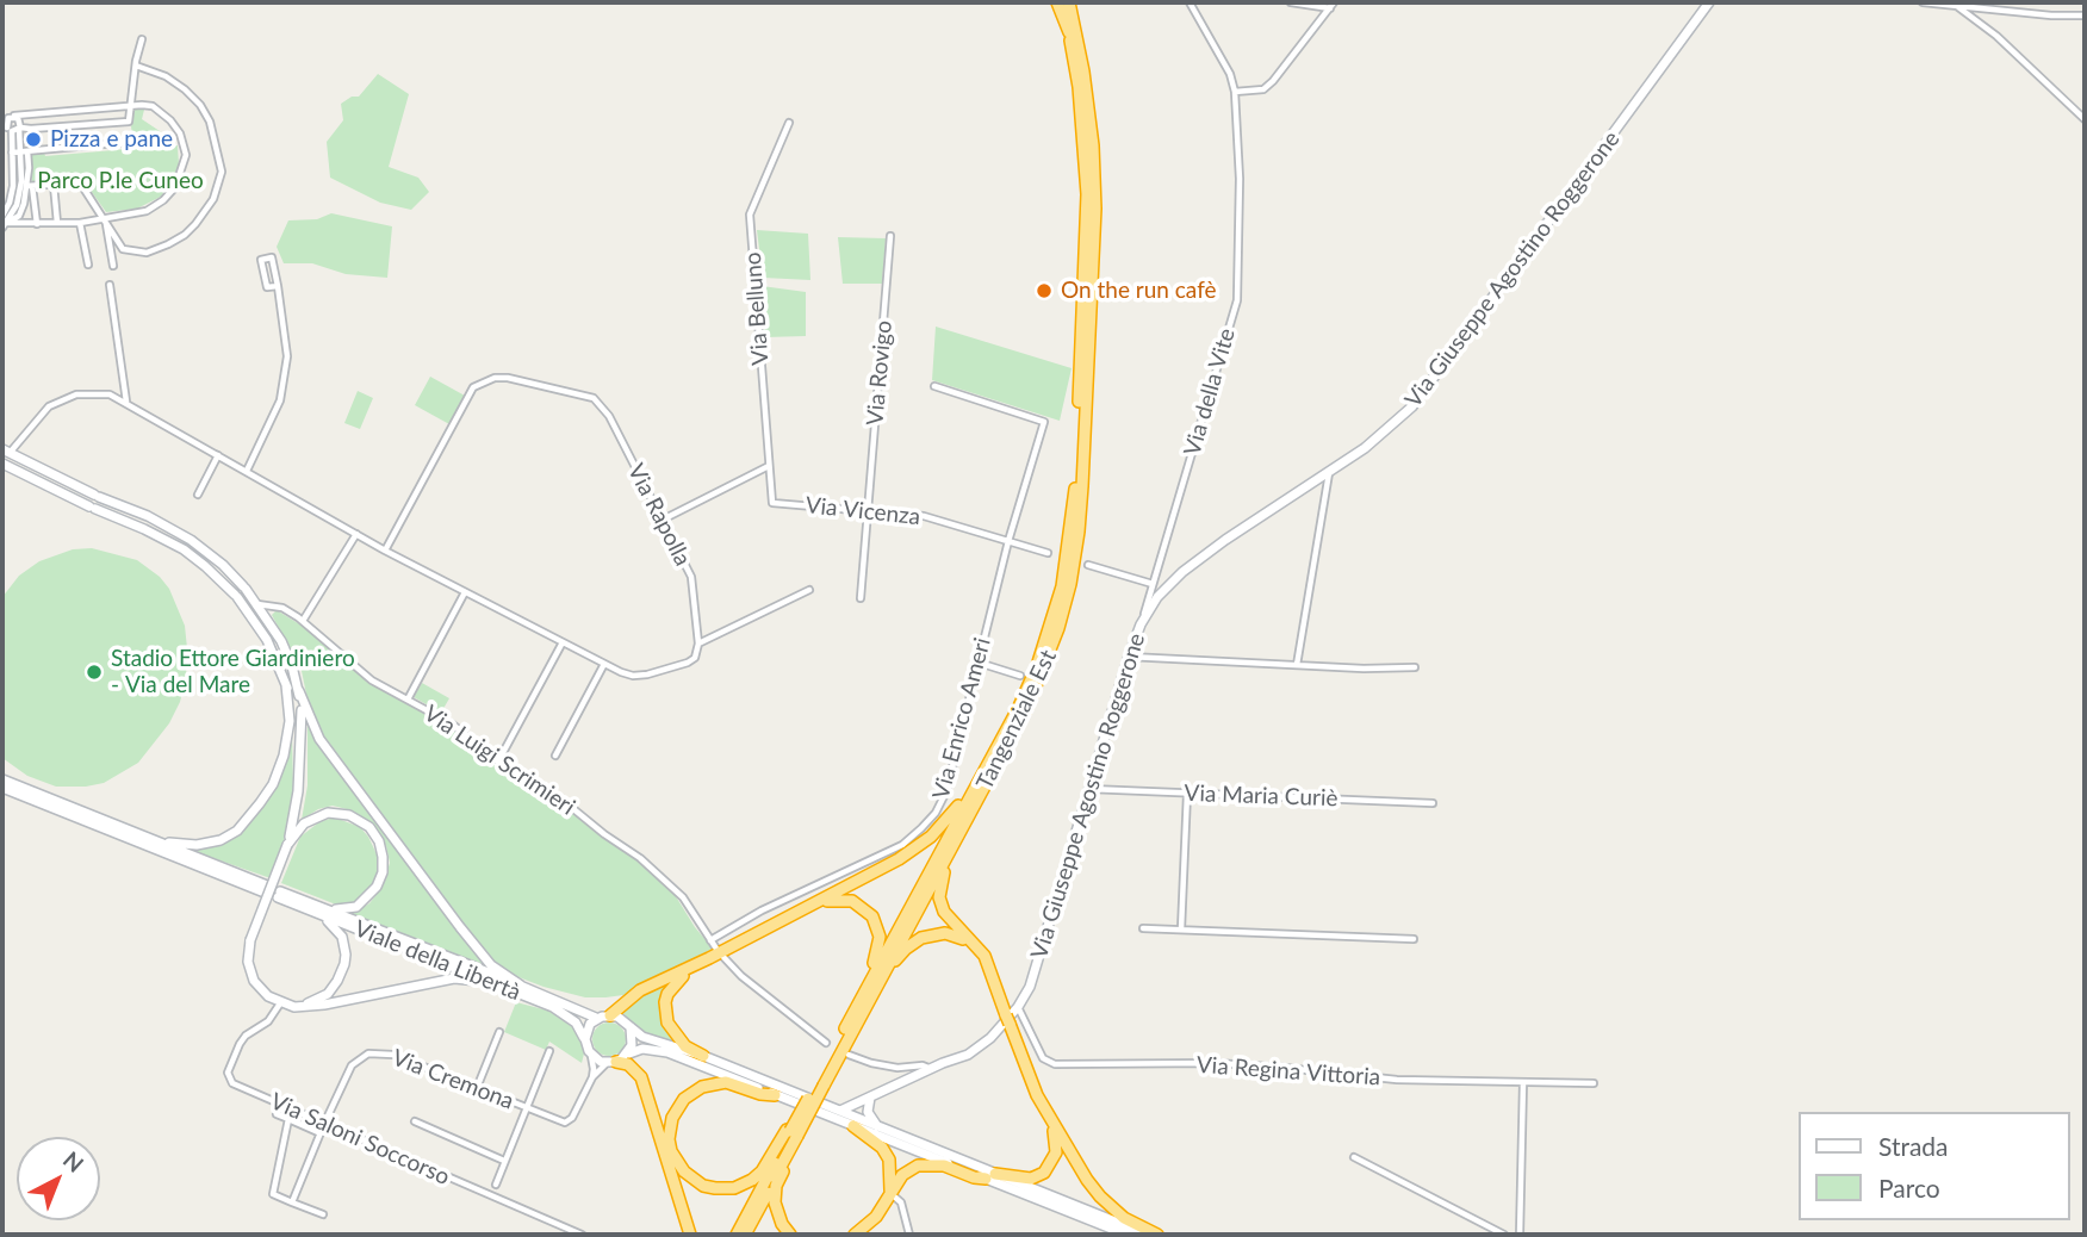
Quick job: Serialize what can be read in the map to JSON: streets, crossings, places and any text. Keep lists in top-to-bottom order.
{
  "streets": {
    "highway": ["Tangenziale Est"],
    "main road": ["Via Giuseppe Agostino Roggerone", "Viale della Libertà"],
    "street": [
      "Via Belluno",
      "Via Rovigo",
      "Via della Vite",
      "Via Vicenza",
      "Via Rapolla",
      "Via Enrico Ameri",
      "Via Luigi Scrimieri",
      "Via Maria Curiè",
      "Via Regina Vittoria",
      "Via Cremona",
      "Via Saloni Soccorso"
    ]
  },
  "crossings": [
    ["Via Giuseppe Agostino Roggerone", "Via della Vite"],
    ["Via Giuseppe Agostino Roggerone", "Via Maria Curiè"],
    ["Via Giuseppe Agostino Roggerone", "Via Regina Vittoria"],
    ["Via Belluno", "Via Vicenza"],
    ["Via Rovigo", "Via Vicenza"],
    ["Via Vicenza", "Via Enrico Ameri"],
    ["Via Enrico Ameri", "Via Luigi Scrimieri"],
    ["Viale della Libertà", "Via Cremona"],
    ["Via Cremona", "Via Saloni Soccorso"]
  ],
  "parks": ["Parco P.le Cuneo"],
  "places": ["Pizza e pane", "On the run cafè", "Stadio Ettore Giardiniero - Via del Mare"],
  "legend": ["Strada", "Parco"],
  "north": "top right"
}
